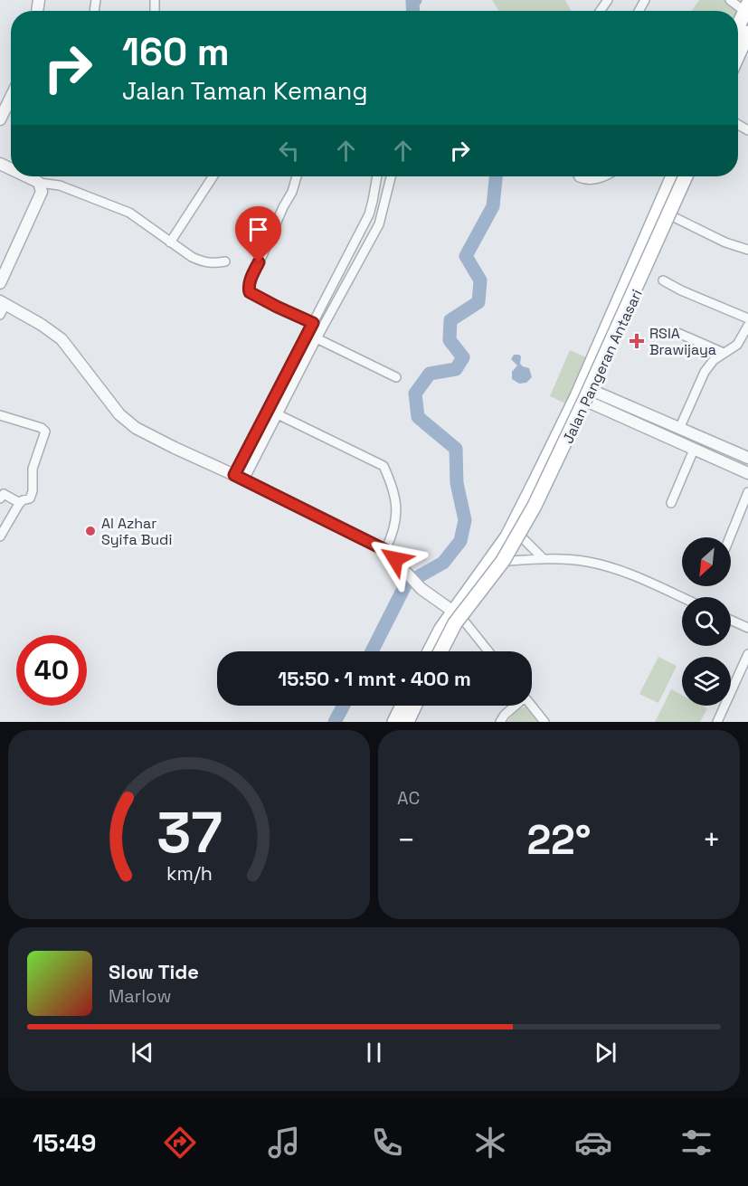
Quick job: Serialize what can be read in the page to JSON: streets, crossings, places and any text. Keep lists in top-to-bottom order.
{
  "streets": {
    "main road": ["Jalan Pangeran Antasari"]
  },
  "places": {
    "health": ["RSIA Brawijaya"],
    "other": ["Al Azhar Syifa Budi"]
  },
  "north": "bottom left",
  "page": {
    "turn": ["160 m", "Jalan Taman Kemang"],
    "limit": "40",
    "trip": "15:50 · 1 mnt · 400 m",
    "tile": "AC",
    "heat": ["−", "22°", "+"],
    "song": ["Slow Tide", "Marlow"],
    "tabs": "15:49",
    "gauge": ["37", "km/h"]
  }
}
